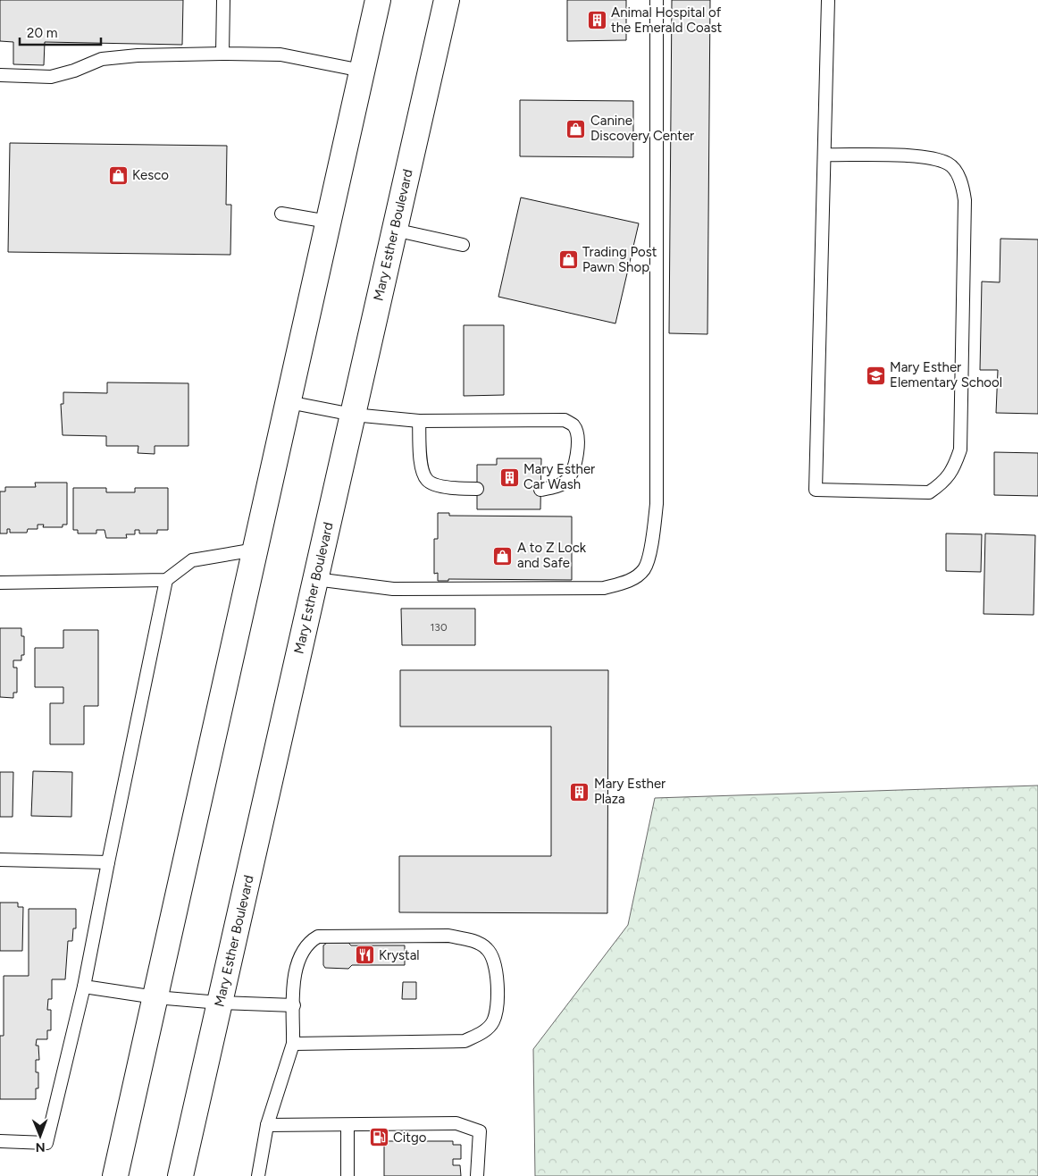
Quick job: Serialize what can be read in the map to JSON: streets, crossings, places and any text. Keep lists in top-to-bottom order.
{
  "streets": {
    "main road": ["Mary Esther Boulevard"]
  },
  "places": {
    "building": ["Animal Hospital of the Emerald Coast", "Mary Esther Car Wash", "Mary Esther Plaza"],
    "shop": [
      "Canine Discovery Center",
      "Kesco",
      "Trading Post Pawn Shop",
      "A to Z Lock and Safe"
    ],
    "school or university": ["Mary Esther Elementary School"],
    "restaurant": ["Krystal"],
    "fuel station": ["Citgo"]
  },
  "house_numbers": ["130"],
  "scale_bar": "20 m",
  "north": "bottom"
}
